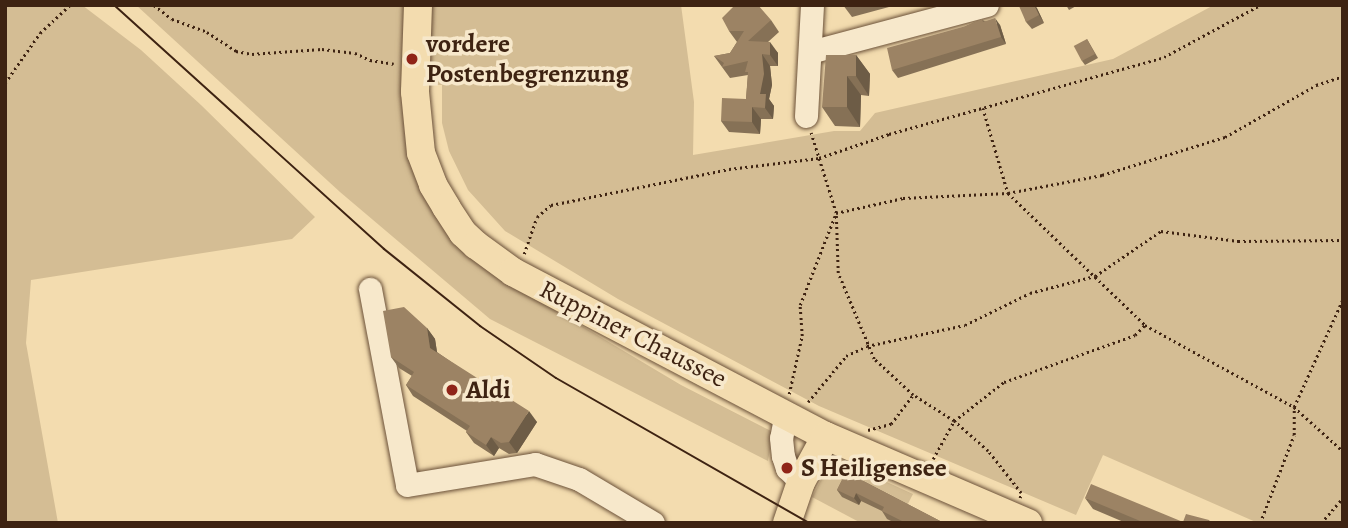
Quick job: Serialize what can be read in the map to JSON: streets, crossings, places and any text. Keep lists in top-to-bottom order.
{
  "streets": {
    "main road": ["Ruppiner Chaussee"]
  },
  "places": ["vordere Postenbegrenzung", "Aldi", "S Heiligensee"]
}
